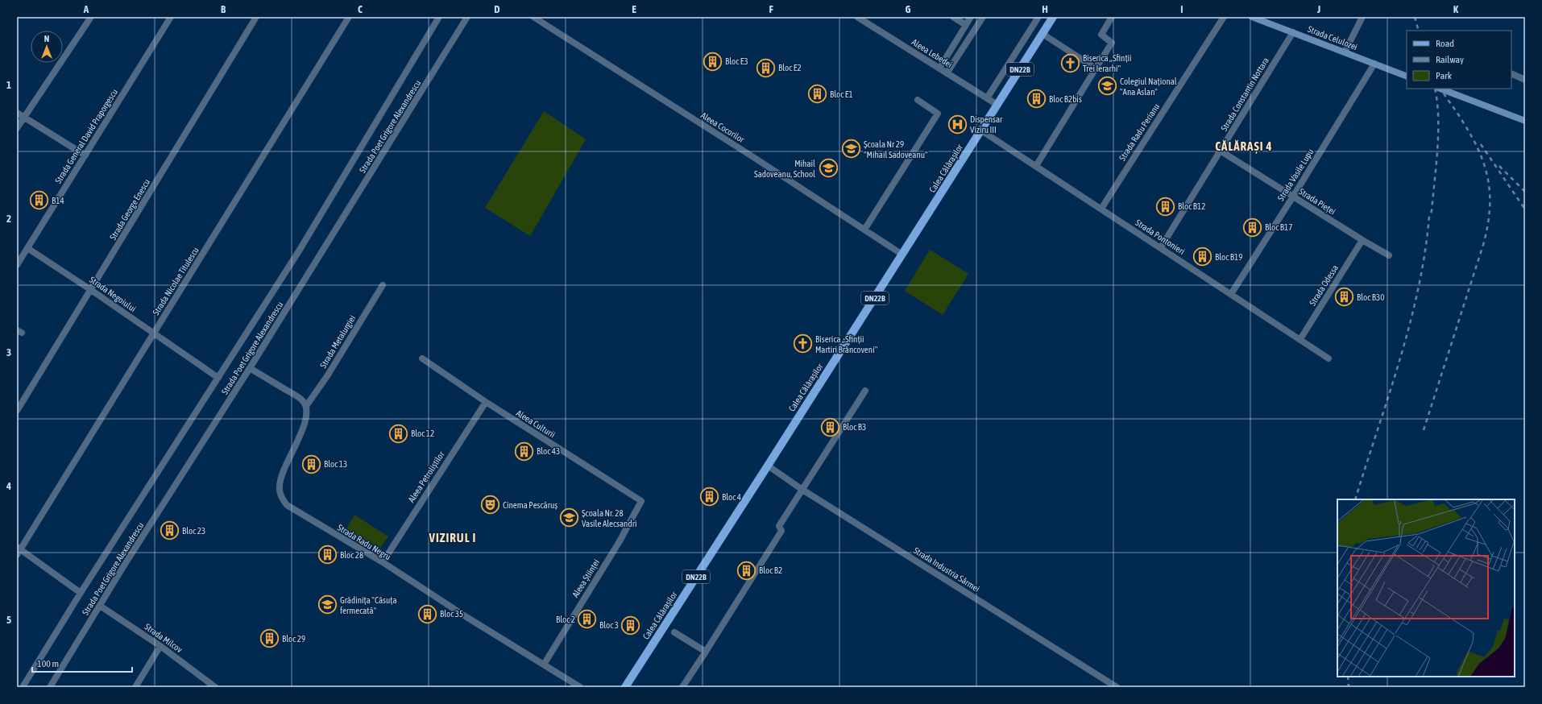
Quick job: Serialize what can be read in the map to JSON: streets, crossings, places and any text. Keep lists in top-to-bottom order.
{
  "streets": {
    "main road": ["DN22B", "Calea Călărașilor"],
    "street": [
      "Strada Celulozei",
      "Aleea Lebedei",
      "Strada Constantin Nottara",
      "Strada Poet Grigore Alexandrescu",
      "Aleea Cocorilor",
      "Strada Radu Perianu",
      "Strada General David Praporgescu",
      "Strada Vasile Lupu",
      "Strada Pieței",
      "Strada George Enescu",
      "Strada Pontonieri",
      "Strada Nicolae Titulescu",
      "Strada Odessa",
      "Strada Negoiului",
      "Strada Metalurgiei",
      "Aleea Culturii",
      "Aleea Petroliștilor",
      "Strada Radu Negru",
      "Strada Industria Sârmei",
      "Aleea Științei",
      "Strada Milcov"
    ]
  },
  "crossings": [
    ["Strada Celulozei", "Strada Constantin Nottara"],
    ["Strada Celulozei", "Strada Vasile Lupu"],
    ["Aleea Lebedei", "Calea Călărașilor"],
    ["Strada Constantin Nottara", "Strada Pieței"],
    ["Strada Constantin Nottara", "Strada Pontonieri"],
    ["Strada Poet Grigore Alexandrescu", "Strada Negoiului"],
    ["Strada Poet Grigore Alexandrescu", "Strada Milcov"],
    ["Aleea Cocorilor", "Calea Călărașilor"],
    ["Strada Radu Perianu", "Strada Pontonieri"],
    ["Strada General David Praporgescu", "Strada Negoiului"],
    ["Calea Călărașilor", "Strada Pontonieri"],
    ["Calea Călărașilor", "Strada Industria Sârmei"],
    ["Strada Vasile Lupu", "Strada Pieței"],
    ["Strada Vasile Lupu", "Strada Pontonieri"],
    ["Strada Pieței", "Strada Odessa"],
    ["Strada George Enescu", "Strada Negoiului"],
    ["Strada Pontonieri", "Strada Odessa"],
    ["Strada Nicolae Titulescu", "Strada Negoiului"],
    ["Strada Metalurgiei", "Strada Radu Negru"],
    ["Aleea Culturii", "Aleea Petroliștilor"],
    ["Aleea Culturii", "Aleea Științei"],
    ["Aleea Petroliștilor", "Strada Radu Negru"],
    ["Strada Radu Negru", "Aleea Științei"]
  ],
  "districts": ["CĂLĂRAȘI 4", "VIZIRUL I"],
  "places": {
    "building": [
      "Bloc E3",
      "Bloc E2",
      "Bloc E1",
      "Bloc B2bis",
      "B14",
      "Bloc B12",
      "Bloc B17",
      "Bloc B19",
      "Bloc B30",
      "Bloc B3",
      "Bloc 12",
      "Bloc 43",
      "Bloc 13",
      "Bloc 4",
      "Bloc 23",
      "Bloc 28",
      "Bloc B2",
      "Bloc 35",
      "Bloc 2",
      "Bloc 3",
      "Bloc 29"
    ],
    "church": ["Biserica „Sfinții Trei Ierarhi\"", "Biserica „Sfinții Martiri Brâncoveni\""],
    "school or university": [
      "Colegiul Național \"Ana Aslan\"",
      "Școala Nr 29 \"Mihail Sadoveanu\"",
      "Mihail Sadoveanu, School",
      "Școala Nr. 28 Vasile Alecsandri",
      "Grădinița \"Căsuța fermecată\""
    ],
    "hospital": ["Dispensar Viziru III"],
    "theatre": ["Cinema Pescăruș"]
  },
  "legend": ["Road", "Railway", "Park"],
  "scale_bar": "100 m",
  "north": "top",
  "grid": {
    "columns": [
      "A",
      "B",
      "C",
      "D",
      "E",
      "F",
      "G",
      "H",
      "I",
      "J",
      "K"
    ],
    "rows": [
      "1",
      "2",
      "3",
      "4",
      "5"
    ]
  }
}
